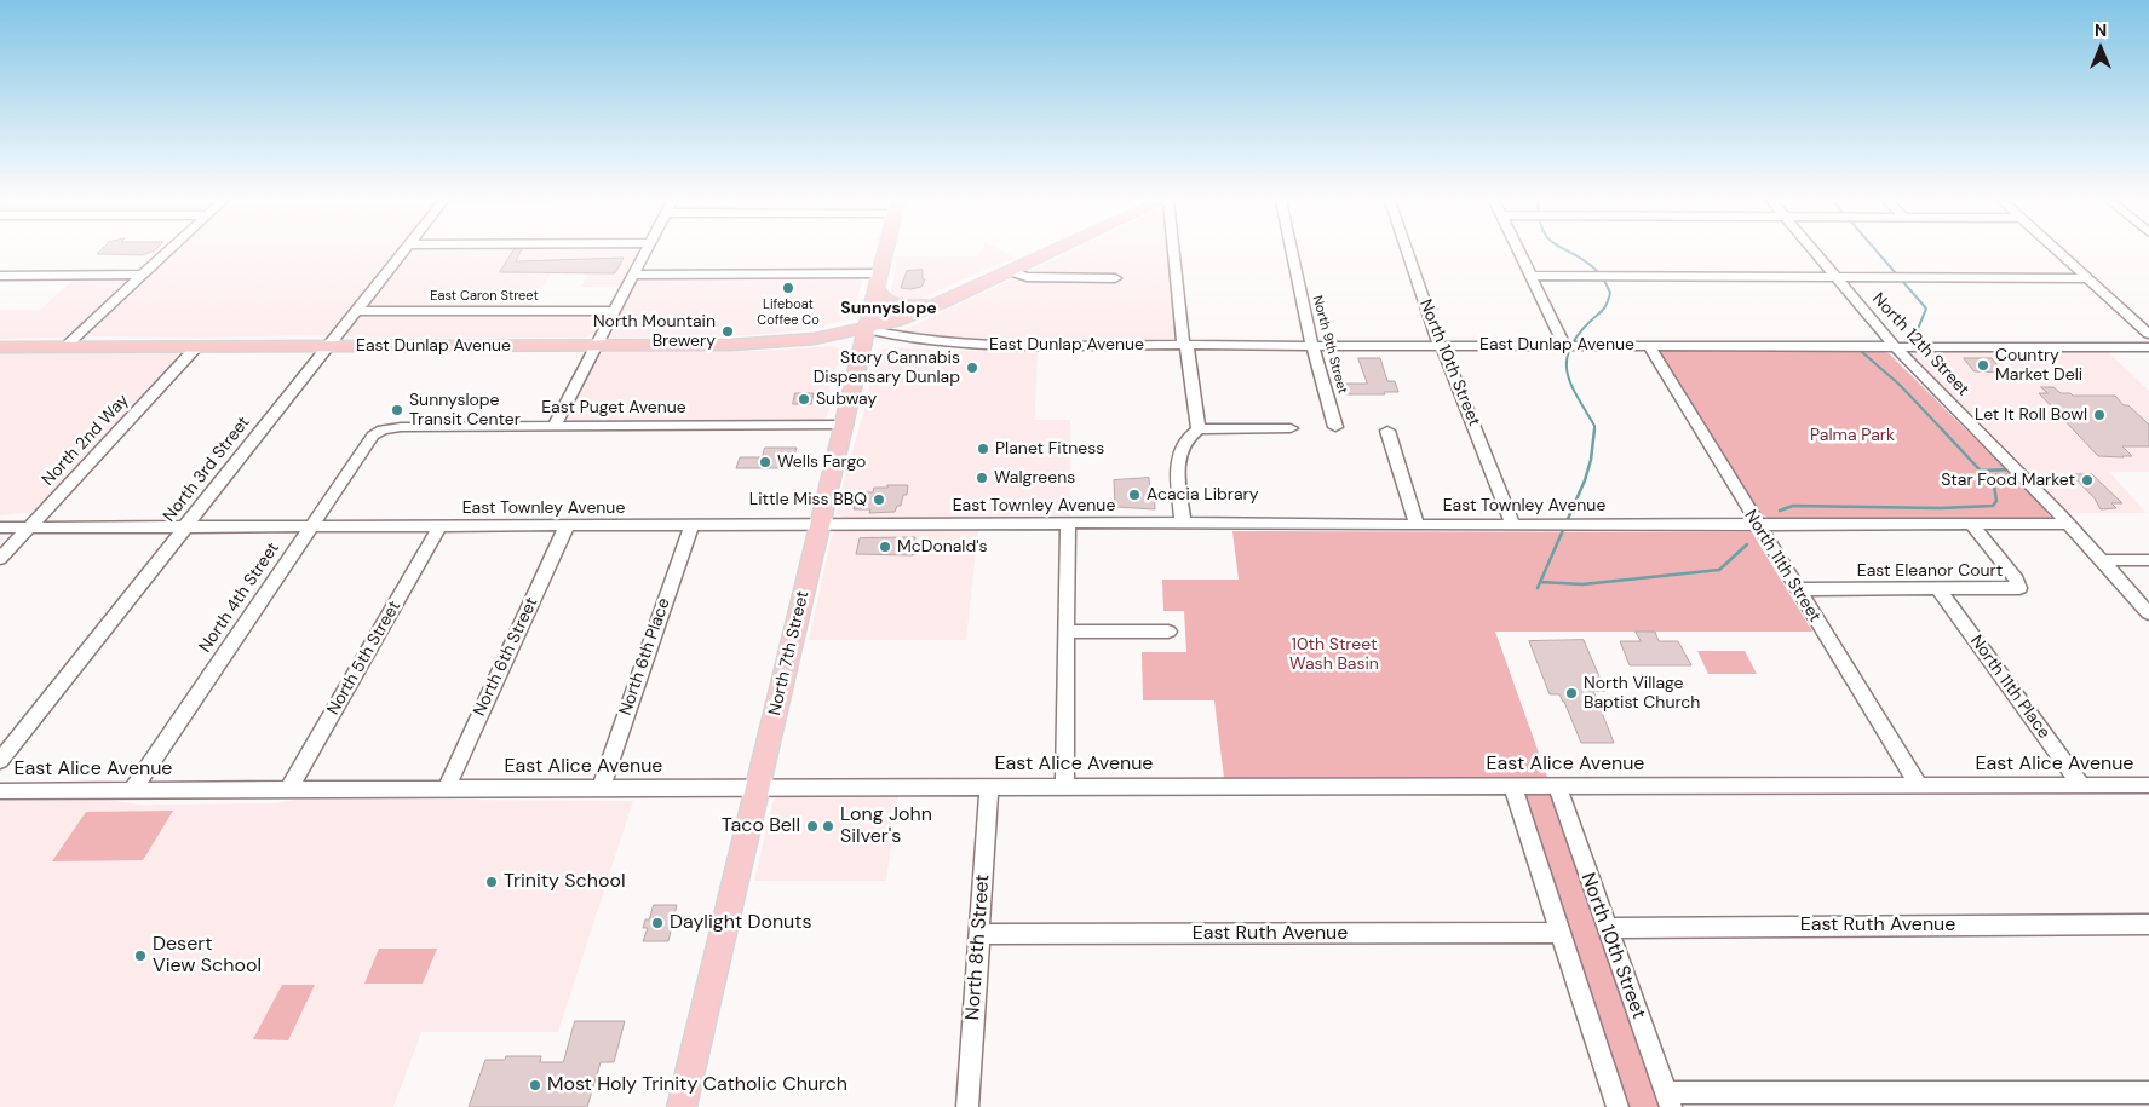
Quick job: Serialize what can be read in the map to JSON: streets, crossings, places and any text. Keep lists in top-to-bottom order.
{
  "streets": {
    "main road": ["East Dunlap Avenue", "North 7th Street"],
    "street": [
      "East Caron Street",
      "North 9th Street",
      "North 12th Street",
      "North 10th Street",
      "East Puget Avenue",
      "North 2nd Way",
      "North 3rd Street",
      "East Townley Avenue",
      "North 11th Street",
      "East Eleanor Court",
      "North 4th Street",
      "North 6th Street",
      "North 6th Place",
      "North 5th Street",
      "North 11th Place",
      "East Alice Avenue",
      "East Ruth Avenue",
      "North 8th Street"
    ]
  },
  "crossings": [
    ["East Caron Street", "North 3rd Street"],
    ["East Dunlap Avenue", "North 9th Street"],
    ["East Dunlap Avenue", "North 12th Street"],
    ["East Dunlap Avenue", "North 10th Street"],
    ["East Dunlap Avenue", "North 2nd Way"],
    ["East Dunlap Avenue", "North 3rd Street"],
    ["East Dunlap Avenue", "North 11th Street"],
    ["East Dunlap Avenue", "North 7th Street"],
    ["North 12th Street", "East Townley Avenue"],
    ["North 10th Street", "East Townley Avenue"],
    ["North 10th Street", "East Alice Avenue"],
    ["North 10th Street", "East Ruth Avenue"],
    ["East Puget Avenue", "North 4th Street"],
    ["East Puget Avenue", "North 7th Street"],
    ["North 2nd Way", "East Townley Avenue"],
    ["North 3rd Street", "East Townley Avenue"],
    ["East Townley Avenue", "North 11th Street"],
    ["East Townley Avenue", "East Eleanor Court"],
    ["East Townley Avenue", "North 4th Street"],
    ["East Townley Avenue", "North 7th Street"],
    ["East Townley Avenue", "North 6th Street"],
    ["East Townley Avenue", "North 6th Place"],
    ["East Townley Avenue", "North 5th Street"],
    ["North 11th Street", "East Eleanor Court"],
    ["North 11th Street", "East Alice Avenue"],
    ["East Eleanor Court", "North 11th Place"],
    ["North 4th Street", "East Alice Avenue"],
    ["North 7th Street", "East Alice Avenue"],
    ["North 6th Street", "East Alice Avenue"],
    ["North 6th Place", "East Alice Avenue"],
    ["North 5th Street", "East Alice Avenue"],
    ["North 11th Place", "East Alice Avenue"],
    ["East Alice Avenue", "North 8th Street"],
    ["East Ruth Avenue", "North 8th Street"]
  ],
  "districts": ["Sunnyslope"],
  "parks": ["Palma Park", "10th Street Wash Basin"],
  "places": [
    "Lifeboat Coffee Co",
    "North Mountain Brewery",
    "Country Market Deli",
    "Story Cannabis Dispensary Dunlap",
    "Subway",
    "Sunnyslope Transit Center",
    "Let It Roll Bowl",
    "Planet Fitness",
    "Wells Fargo",
    "Walgreens",
    "Star Food Market",
    "Acacia Library",
    "Little Miss BBQ",
    "McDonald's",
    "North Village Baptist Church",
    "Taco Bell",
    "Long John Silver's",
    "Trinity School",
    "Daylight Donuts",
    "Desert View School",
    "Most Holy Trinity Catholic Church"
  ],
  "north": "top"
}
